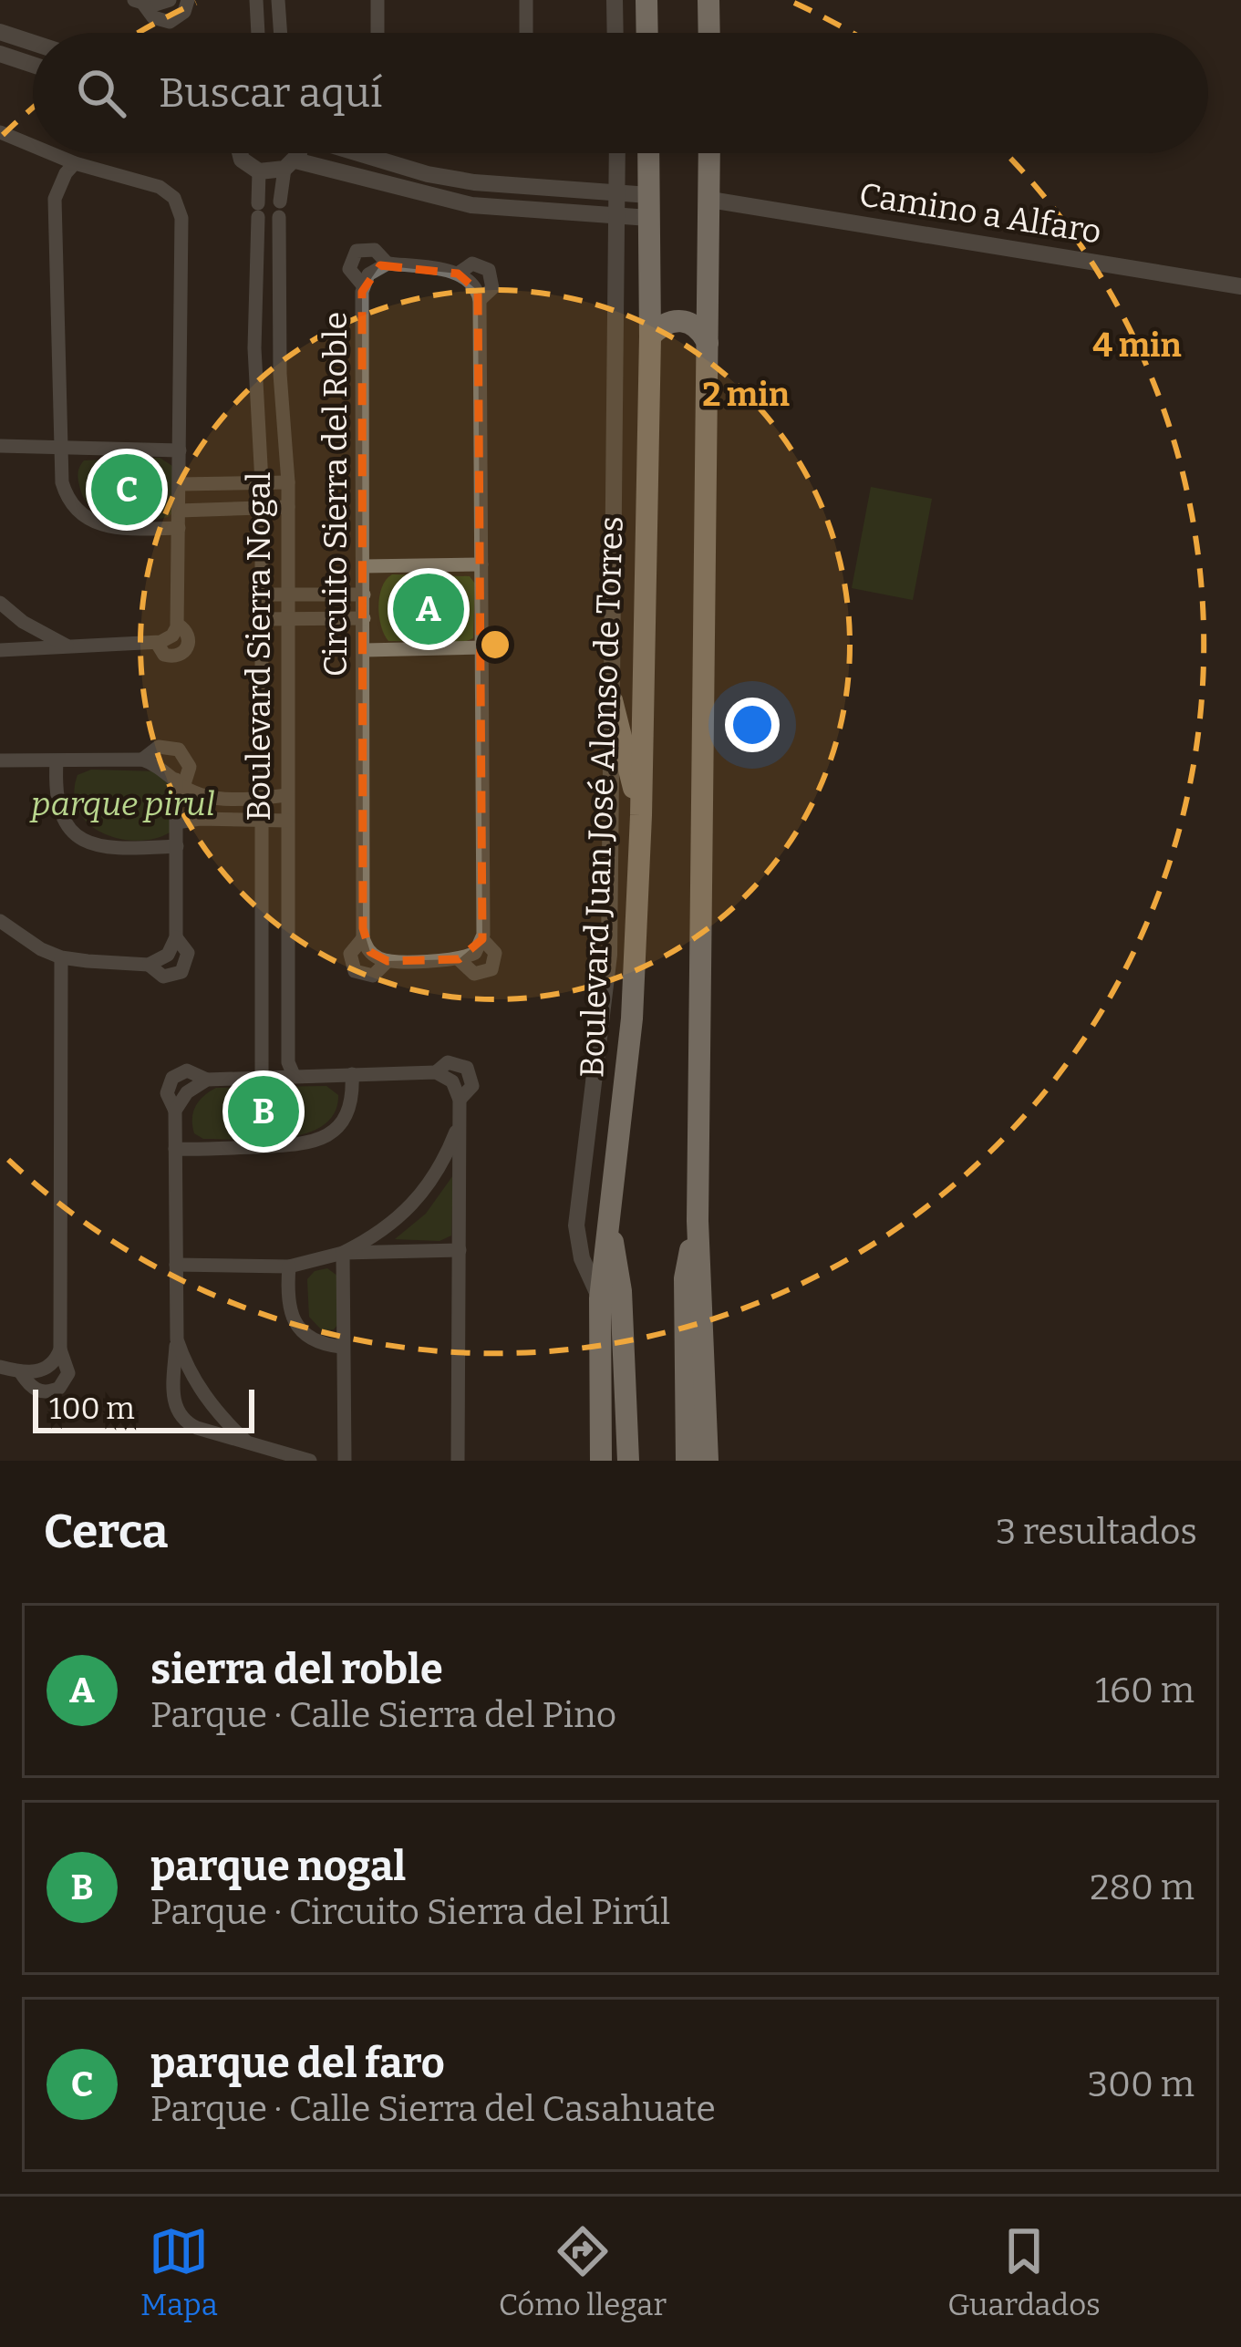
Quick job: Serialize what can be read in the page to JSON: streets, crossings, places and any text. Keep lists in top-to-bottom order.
{
  "streets": {
    "main road": ["Boulevard Juan José Alonso de Torres"],
    "street": ["Camino a Alfaro", "Circuito Sierra del Roble", "Boulevard Sierra Nogal"]
  },
  "parks": ["parque pirul"],
  "scale_bar": "100 m",
  "page": {
    "search": "Buscar aquí",
    "pins": ["C", "A", "B"],
    "scale": "100 m",
    "heading": ["Cerca", "3 resultados"],
    "list": [
      {
        "mark": "A",
        "name": "sierra del roble",
        "note": "Parque · Calle Sierra del Pino",
        "value": "160 m"
      },
      {
        "mark": "B",
        "name": "parque nogal",
        "note": "Parque · Circuito Sierra del Pirúl",
        "value": "280 m"
      },
      {
        "mark": "C",
        "name": "parque del faro",
        "note": "Parque · Calle Sierra del Casahuate",
        "value": "300 m"
      }
    ],
    "nav": ["Mapa", "Cómo llegar", "Guardados"]
  },
  "rings": ["4 min", "2 min"]
}
